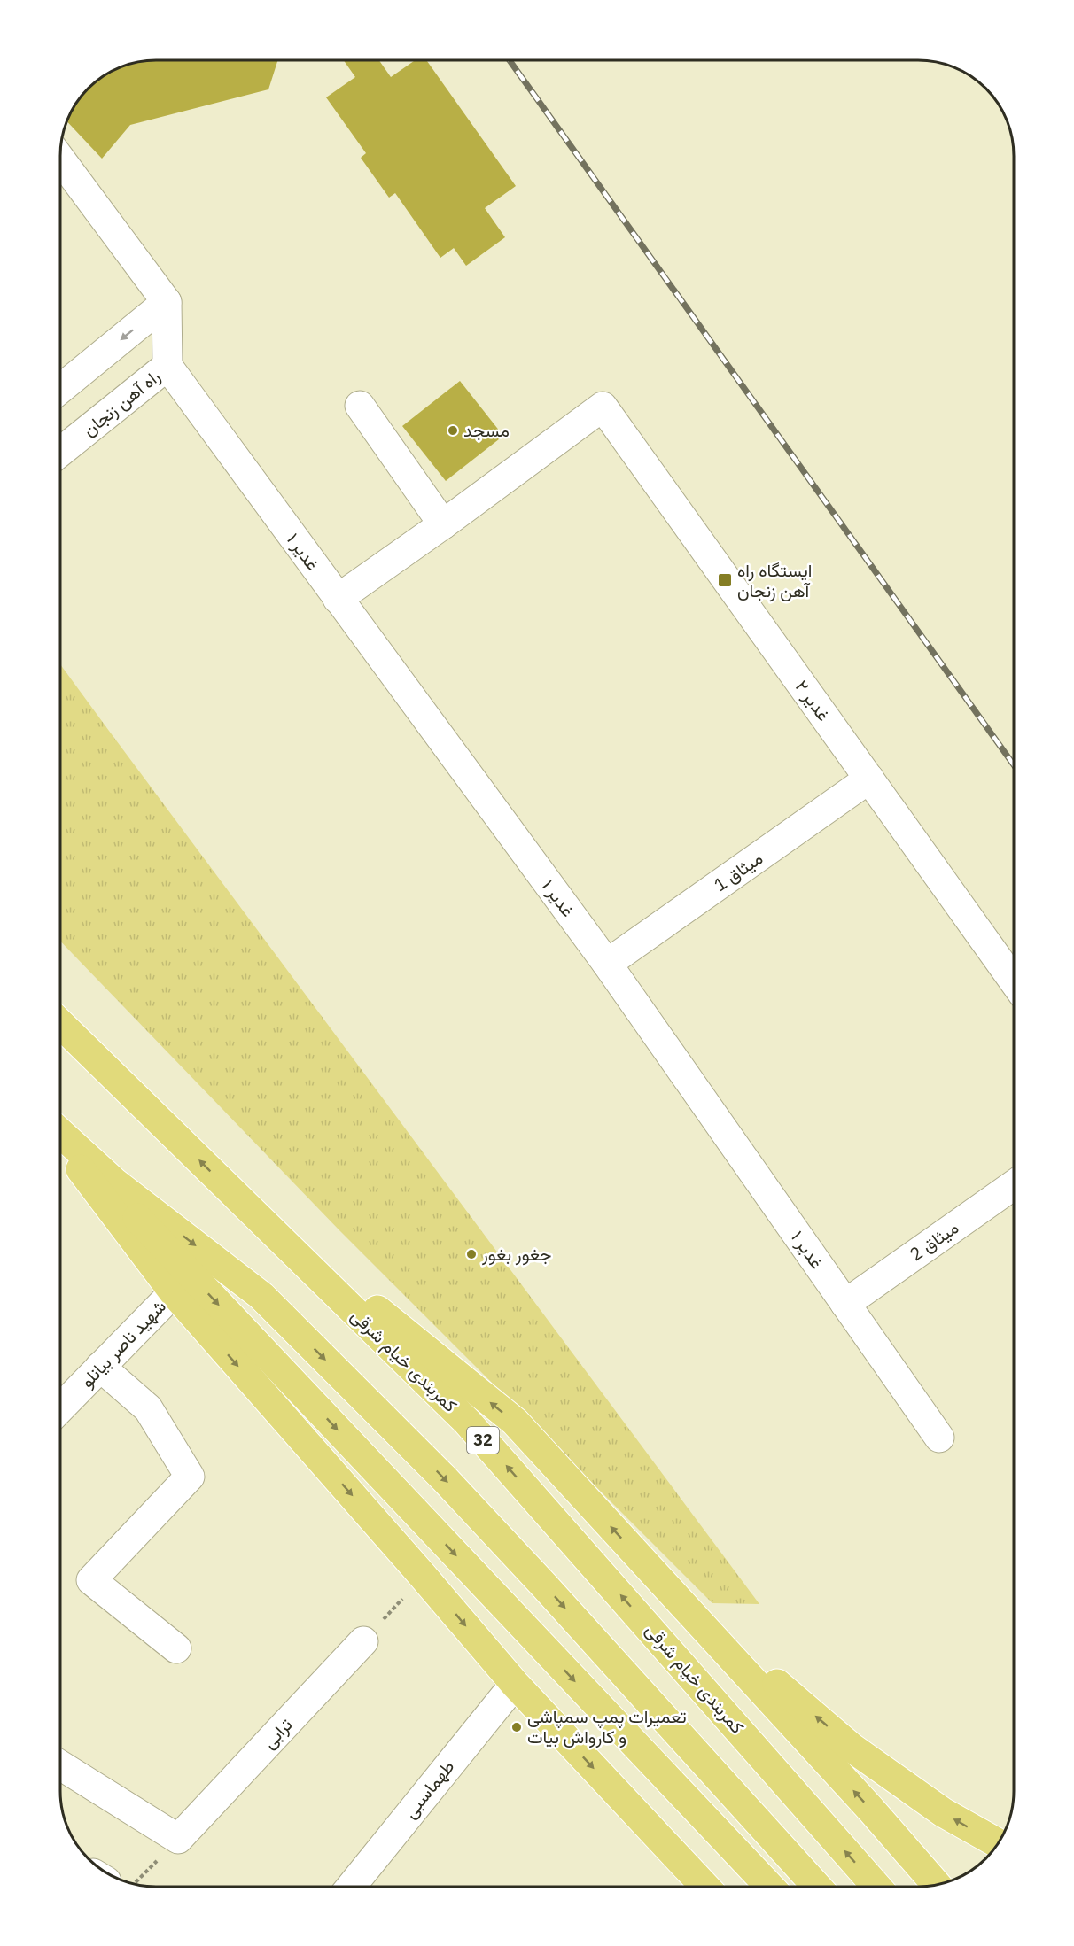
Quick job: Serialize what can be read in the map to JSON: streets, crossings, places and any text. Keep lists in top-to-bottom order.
{
  "streets": {
    "highway": ["کمربندی خیام شرقی", "32"],
    "street": [
      "راه آهن زنجان",
      "غدیر ۱",
      "غدیر ۲",
      "میثاق 1",
      "میثاق 2",
      "شهید ناصر بیانلو",
      "ترابی",
      "طهماسبی"
    ]
  },
  "crossings": [
    ["راه آهن زنجان", "غدیر ۱"],
    ["غدیر ۱", "میثاق 1"],
    ["غدیر ۱", "میثاق 2"],
    ["غدیر ۲", "میثاق 1"]
  ],
  "places": {
    "other": ["مسجد", "جغور بغور", "تعمیرات پمپ سمپاشی و کارواش بیات"],
    "transit": ["ایستگاه راه آهن زنجان"]
  }
}
